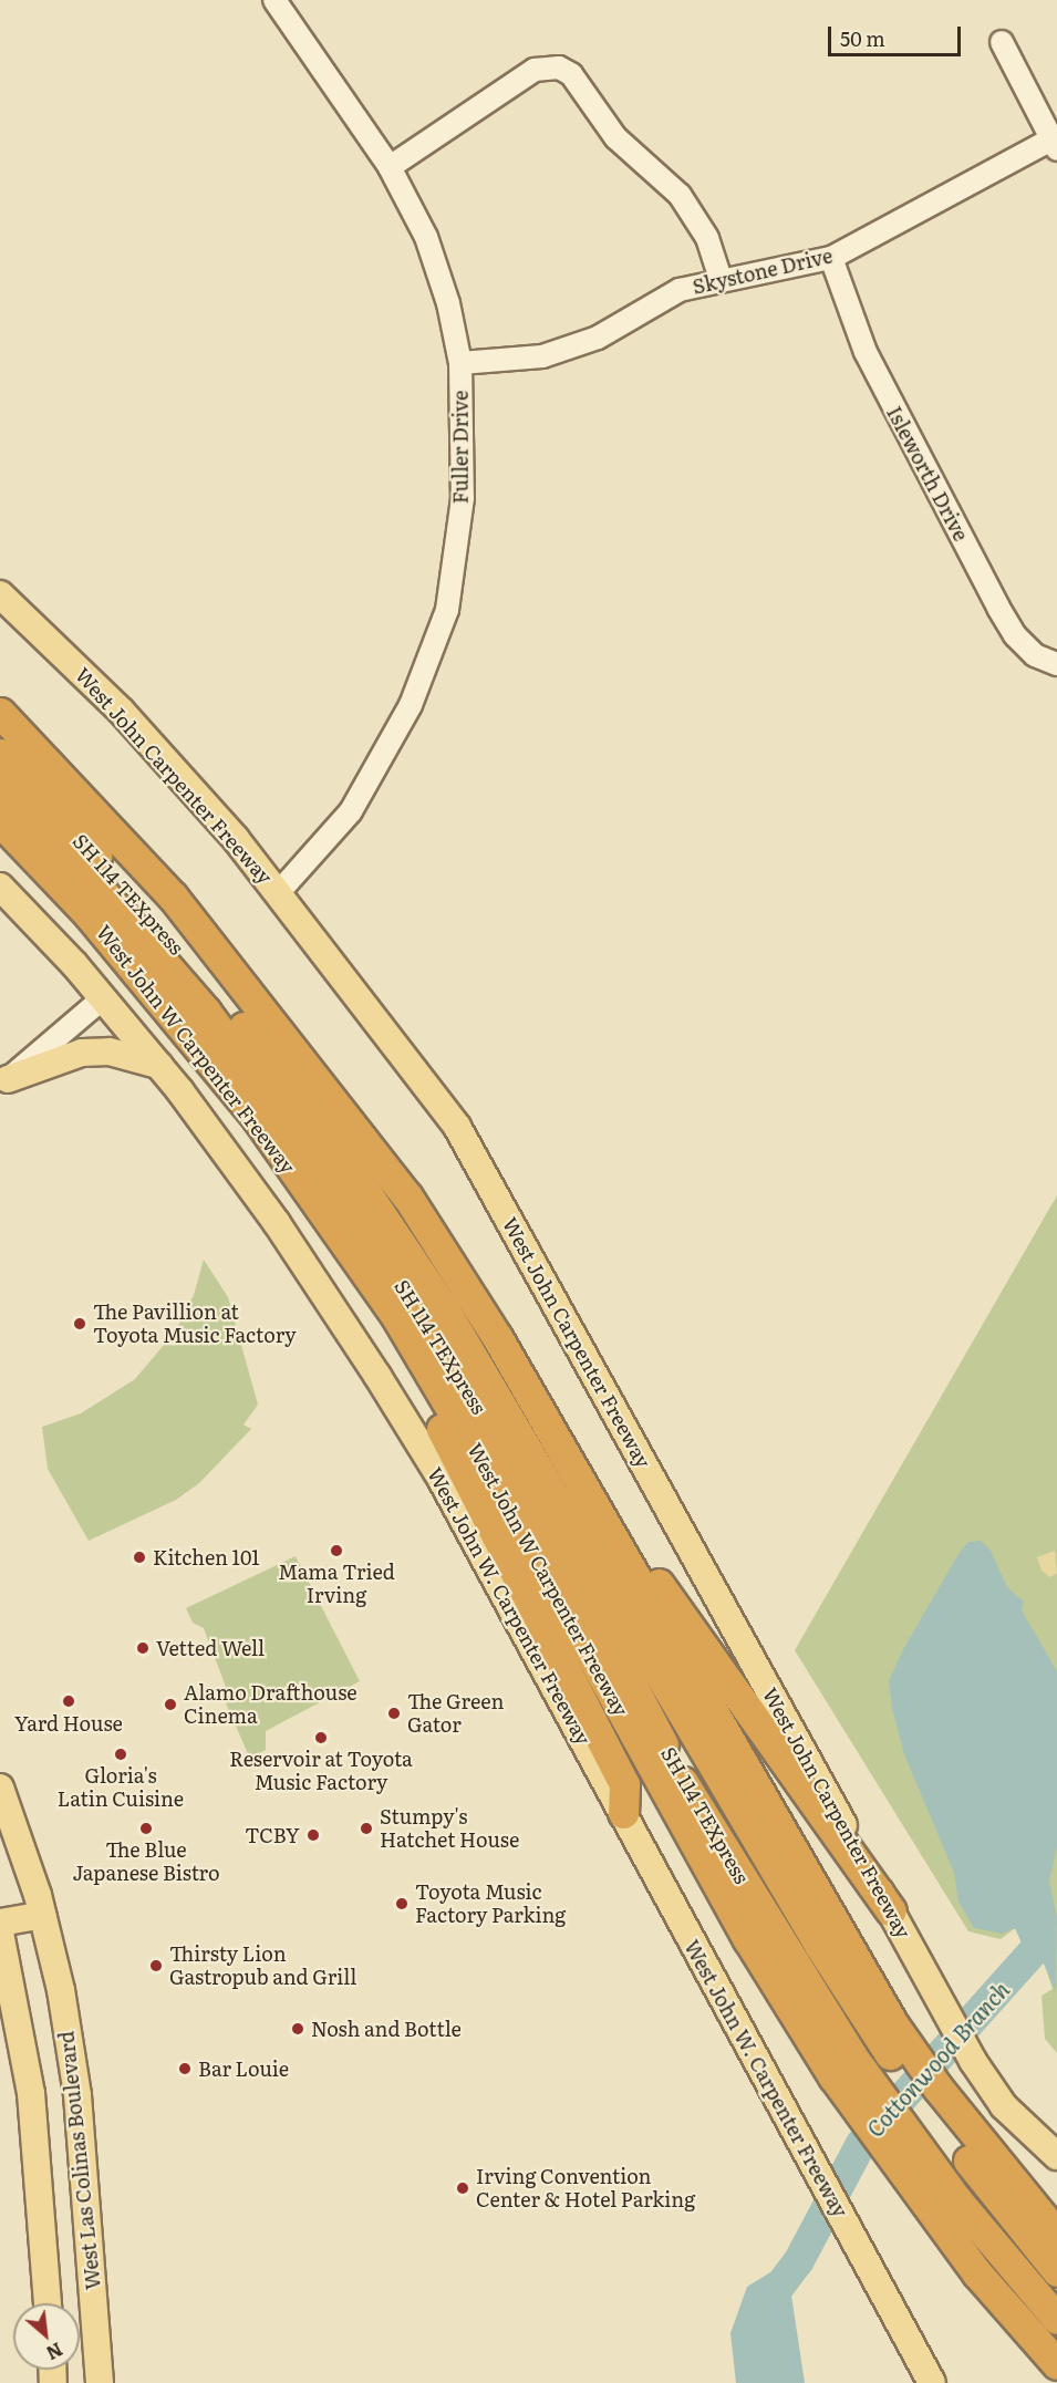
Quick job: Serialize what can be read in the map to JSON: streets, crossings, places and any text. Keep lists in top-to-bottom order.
{
  "streets": {
    "highway": ["SH 114 TEXpress", "West John W Carpenter Freeway"],
    "main road": ["West John Carpenter Freeway", "West John W. Carpenter Freeway", "West Las Colinas Boulevard"],
    "street": ["Skystone Drive", "Fuller Drive", "Isleworth Drive"]
  },
  "crossings": [
    ["Skystone Drive", "Fuller Drive"],
    ["Skystone Drive", "Isleworth Drive"],
    ["Fuller Drive", "West John Carpenter Freeway"],
    ["SH 114 TEXpress", "West John W Carpenter Freeway"]
  ],
  "water": ["Cottonwood Branch"],
  "places": [
    "The Pavillion at Toyota Music Factory",
    "Mama Tried Irving",
    "Kitchen 101",
    "Vetted Well",
    "Yard House",
    "Alamo Drafthouse Cinema",
    "The Green Gator",
    "Reservoir at Toyota Music Factory",
    "Gloria's Latin Cuisine",
    "The Blue Japanese Bistro",
    "Stumpy's Hatchet House",
    "TCBY",
    "Toyota Music Factory Parking",
    "Thirsty Lion Gastropub and Grill",
    "Nosh and Bottle",
    "Bar Louie",
    "Irving Convention Center & Hotel Parking"
  ],
  "scale_bar": "50 m",
  "north": "bottom right"
}
